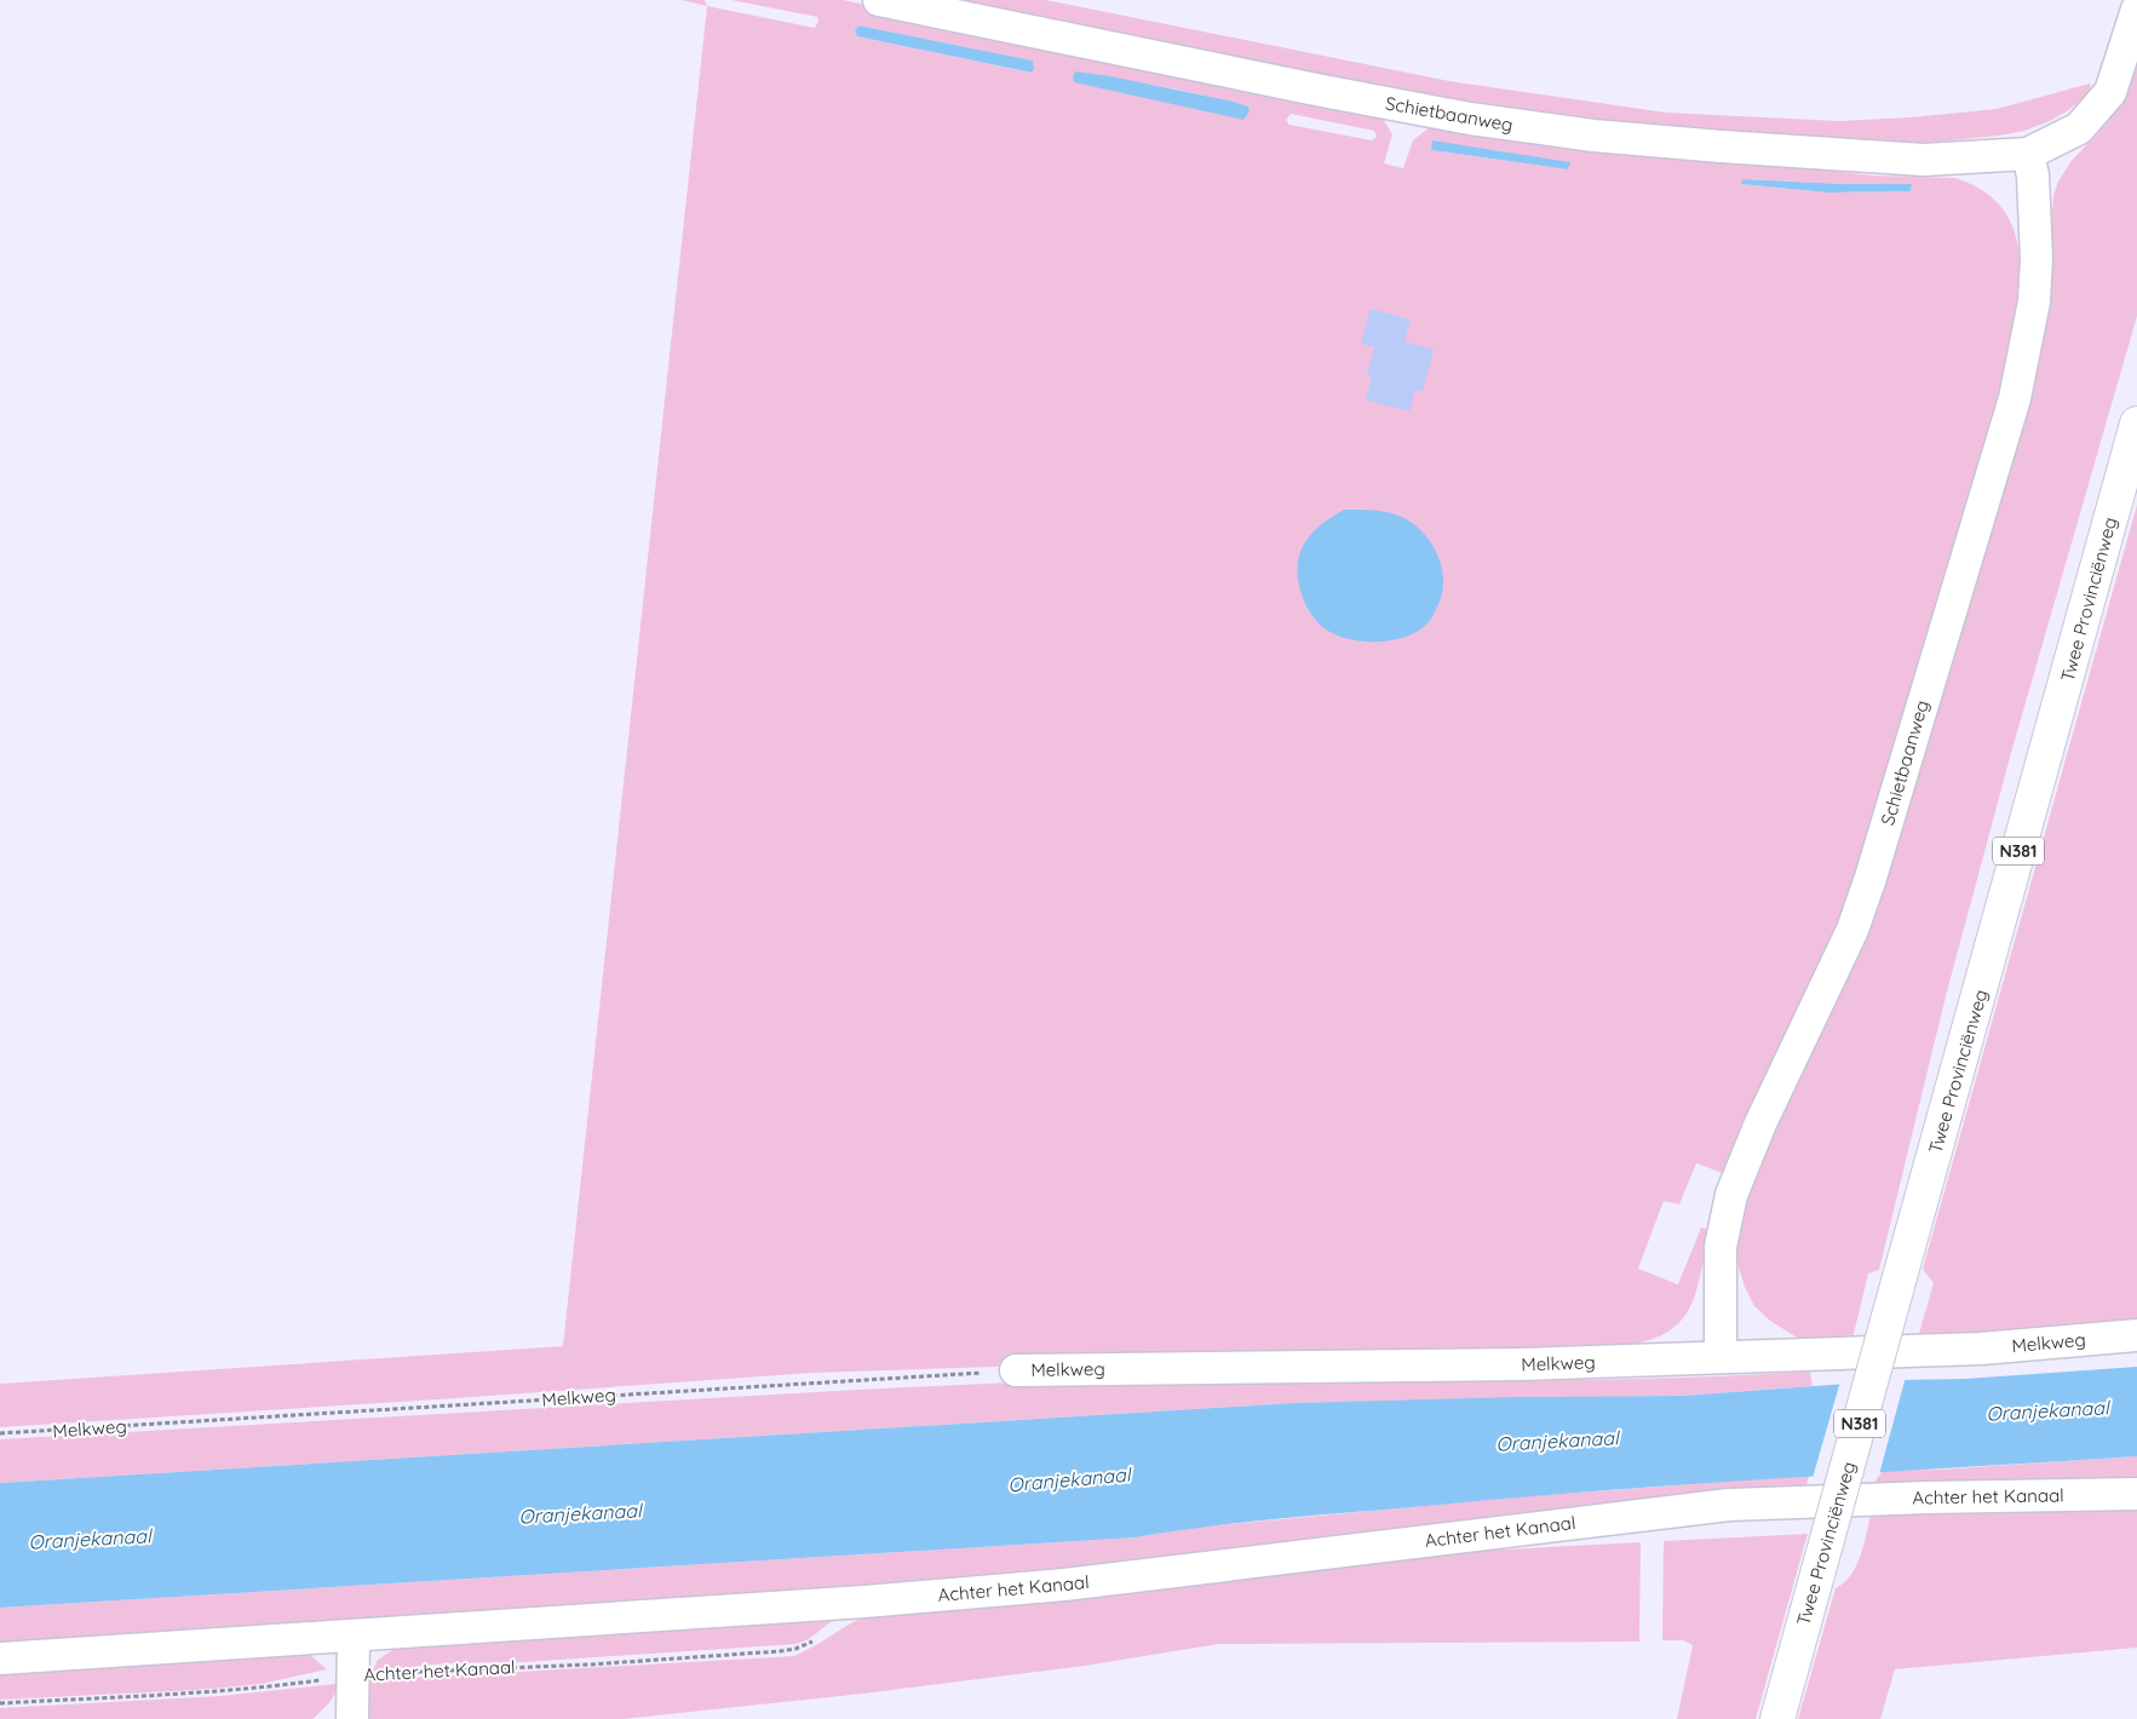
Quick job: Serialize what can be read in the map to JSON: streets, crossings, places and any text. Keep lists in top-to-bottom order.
{
  "streets": {
    "main road": ["Twee Provinciënweg", "N381"],
    "street": ["Schietbaanweg", "Melkweg", "Achter het Kanaal"]
  },
  "crossings": [
    ["Schietbaanweg", "Melkweg"]
  ],
  "water": ["Oranjekanaal"]
}
